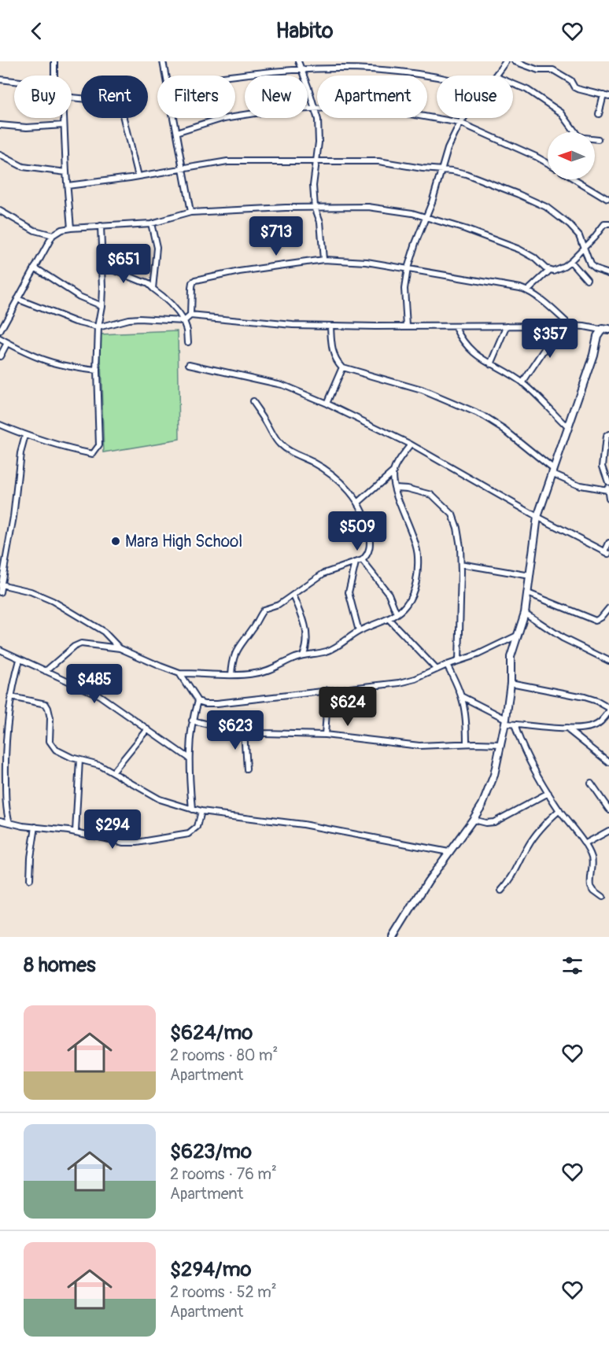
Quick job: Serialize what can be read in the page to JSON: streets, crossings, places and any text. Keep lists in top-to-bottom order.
{
  "places": ["Mara High School"],
  "north": "left",
  "page": {
    "header": "Habito",
    "chip": [
      "Buy",
      "Rent",
      "Filters",
      "New",
      "Apartment",
      "House"
    ],
    "price": [
      "$713",
      "$651",
      "$357",
      "$509",
      "$485",
      "$624",
      "$623",
      "$294"
    ],
    "heading": "8 homes",
    "list": [
      {
        "name": "$624/mo",
        "note": "2 rooms · 80 m² · Apartment"
      },
      {
        "name": "$623/mo",
        "note": "2 rooms · 76 m² · Apartment"
      },
      {
        "name": "$294/mo",
        "note": "2 rooms · 52 m² · Apartment"
      }
    ]
  }
}
